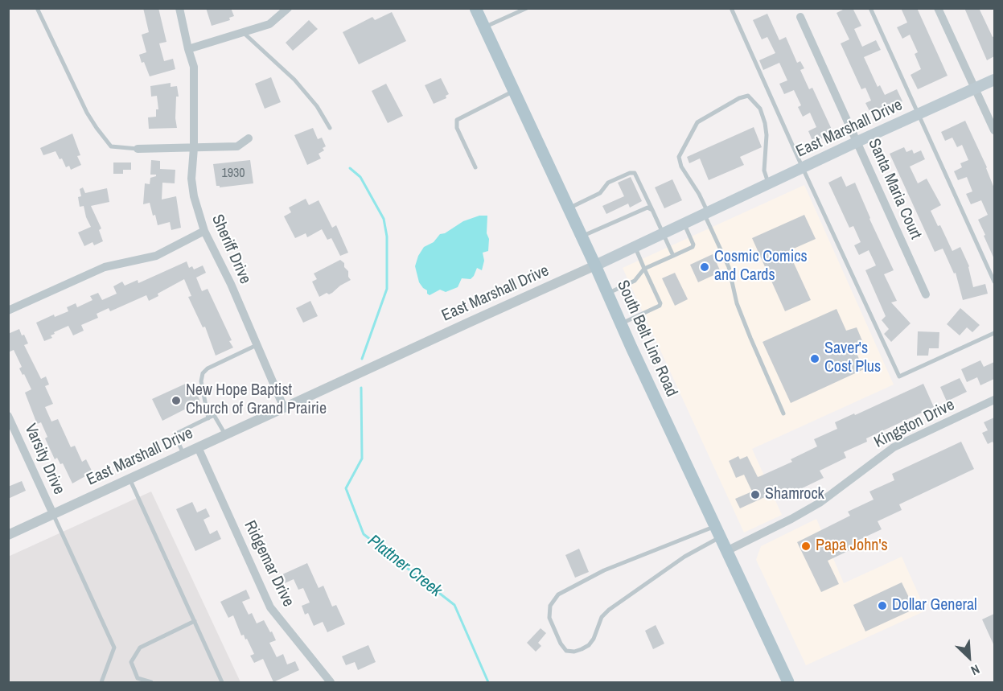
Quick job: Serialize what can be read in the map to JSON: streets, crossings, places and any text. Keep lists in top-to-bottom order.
{
  "streets": {
    "main road": ["East Marshall Drive", "South Belt Line Road"],
    "street": [
      "Santa Maria Court",
      "Sheriff Drive",
      "Kingston Drive",
      "Varsity Drive",
      "Ridgemar Drive"
    ]
  },
  "crossings": [
    ["East Marshall Drive", "Santa Maria Court"],
    ["East Marshall Drive", "Sheriff Drive"],
    ["East Marshall Drive", "South Belt Line Road"],
    ["East Marshall Drive", "Varsity Drive"],
    ["East Marshall Drive", "Ridgemar Drive"],
    ["South Belt Line Road", "Kingston Drive"]
  ],
  "water": ["Plattner Creek"],
  "places": [
    "Cosmic Comics and Cards",
    "Saver's Cost Plus",
    "New Hope Baptist Church of Grand Prairie",
    "Shamrock",
    "Papa John's",
    "Dollar General"
  ],
  "house_numbers": ["1930"],
  "north": "bottom right"
}
